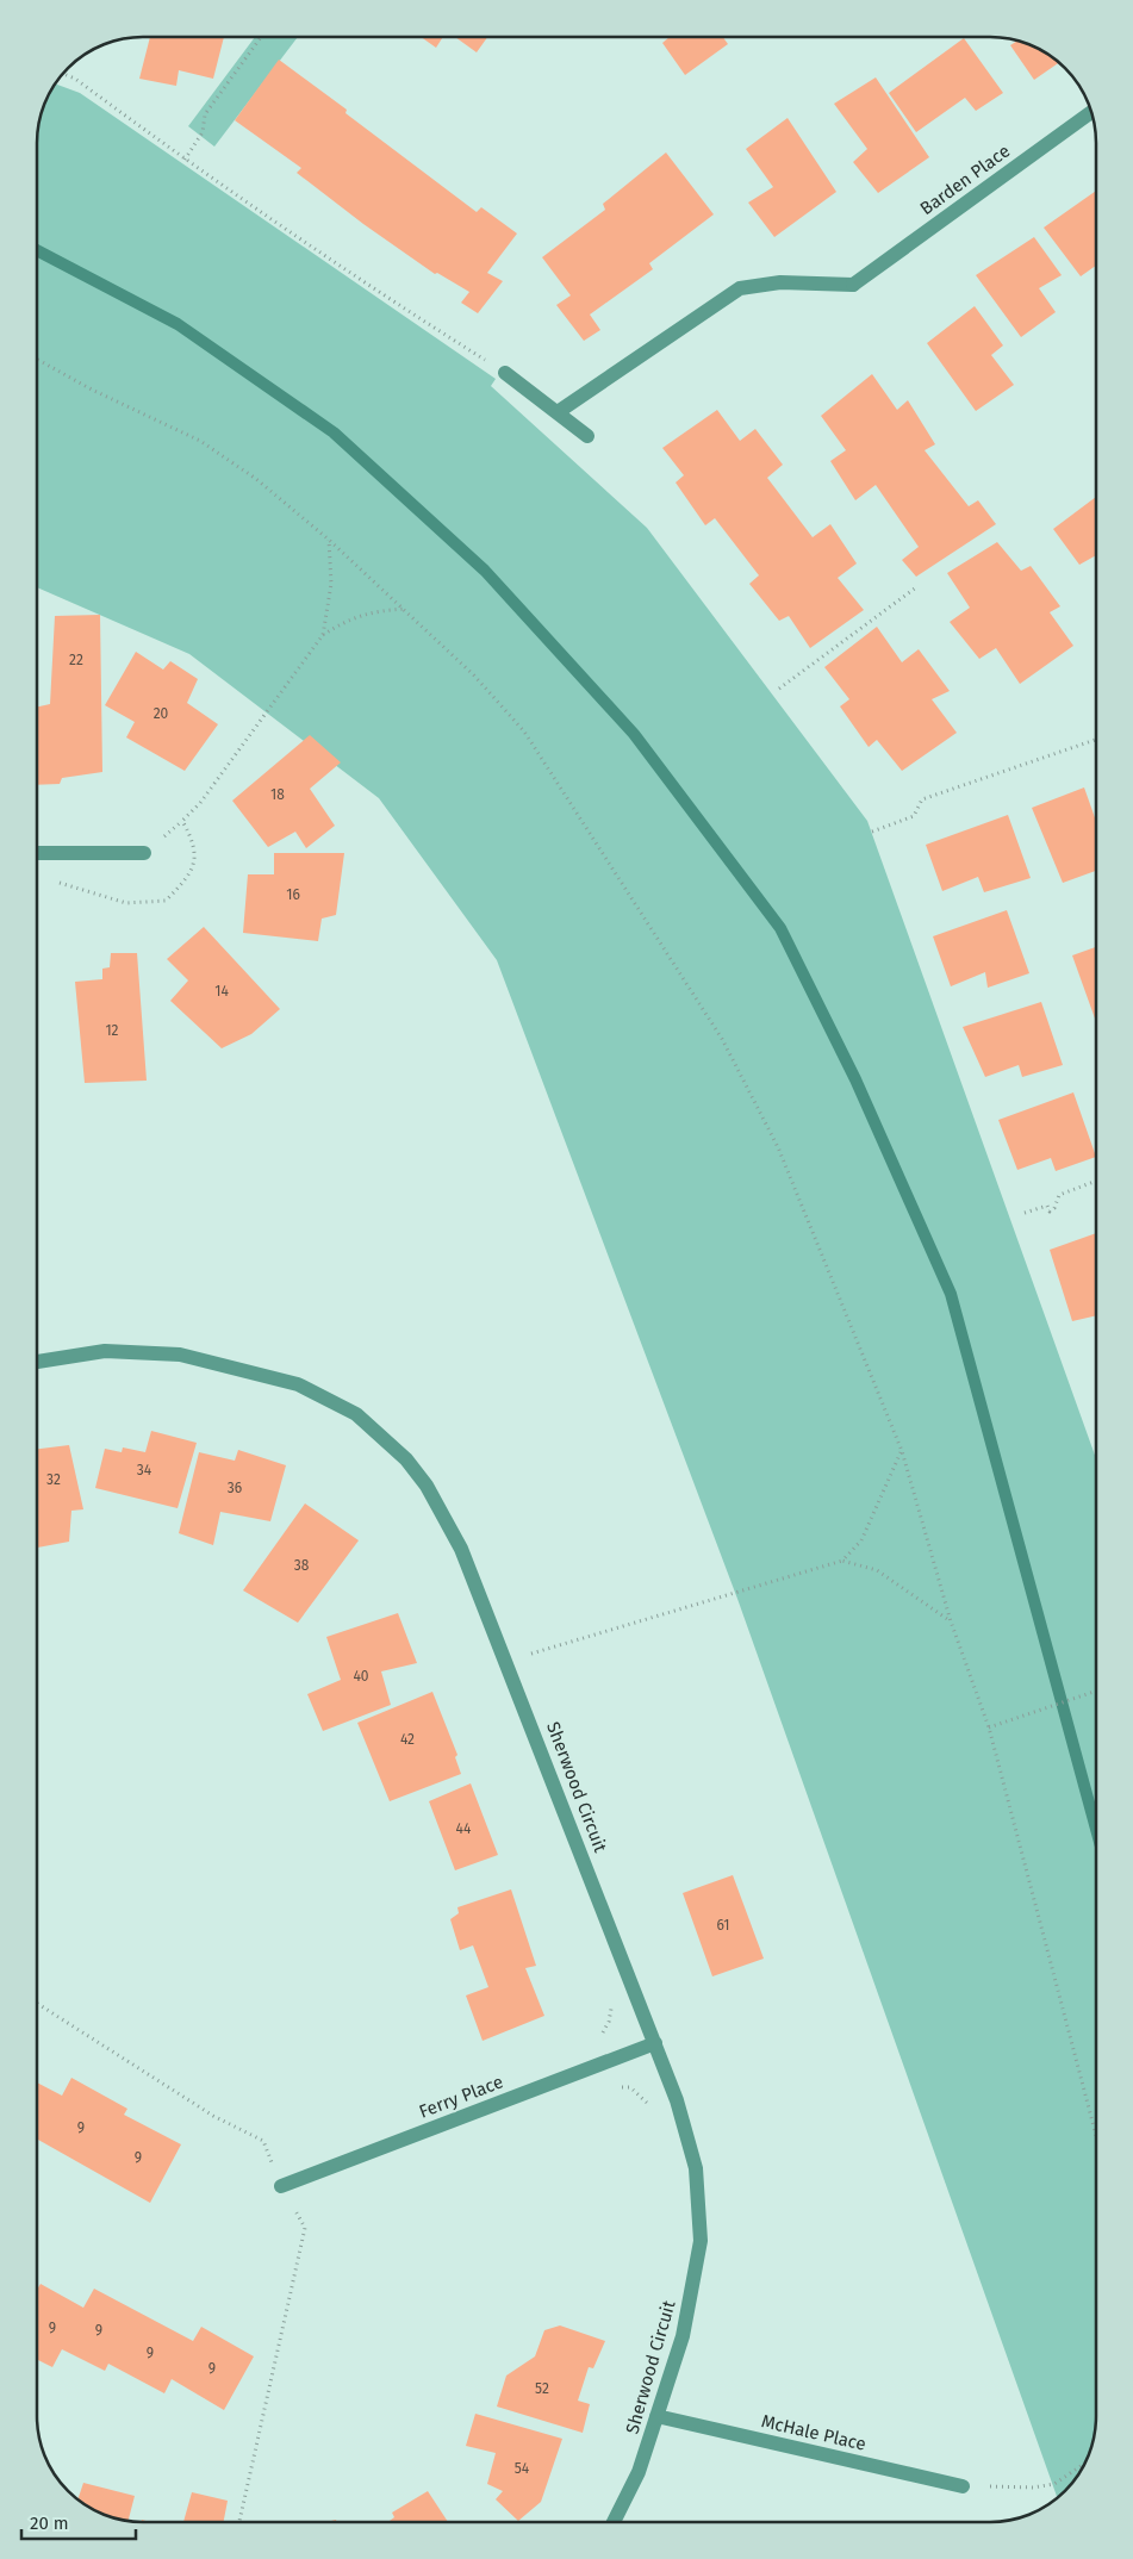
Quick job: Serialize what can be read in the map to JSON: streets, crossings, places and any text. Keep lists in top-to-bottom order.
{
  "streets": {
    "street": [
      "Barden Place",
      "Sherwood Circuit",
      "Ferry Place",
      "McHale Place"
    ]
  },
  "crossings": [
    ["Sherwood Circuit", "Ferry Place"],
    ["Sherwood Circuit", "McHale Place"]
  ],
  "house_numbers": [
    "22",
    "20",
    "18",
    "16",
    "14",
    "12",
    "34",
    "32",
    "36",
    "38",
    "40",
    "42",
    "44",
    "61",
    "9",
    "9",
    "9",
    "9",
    "9",
    "9",
    "52",
    "54"
  ],
  "scale_bar": "20 m"
}
